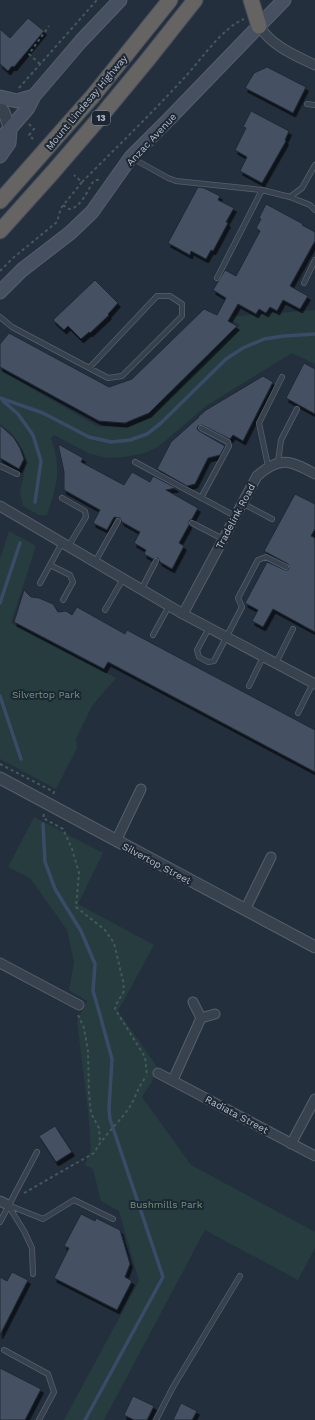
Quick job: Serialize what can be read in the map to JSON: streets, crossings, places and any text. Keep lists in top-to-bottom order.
{
  "streets": {
    "highway": ["Mount Lindesay Highway", "13"],
    "main road": ["Anzac Avenue"],
    "street": ["Tradelink Road", "Silvertop Street", "Radiata Street"]
  },
  "parks": ["Silvertop Park", "Bushmills Park"]
}
